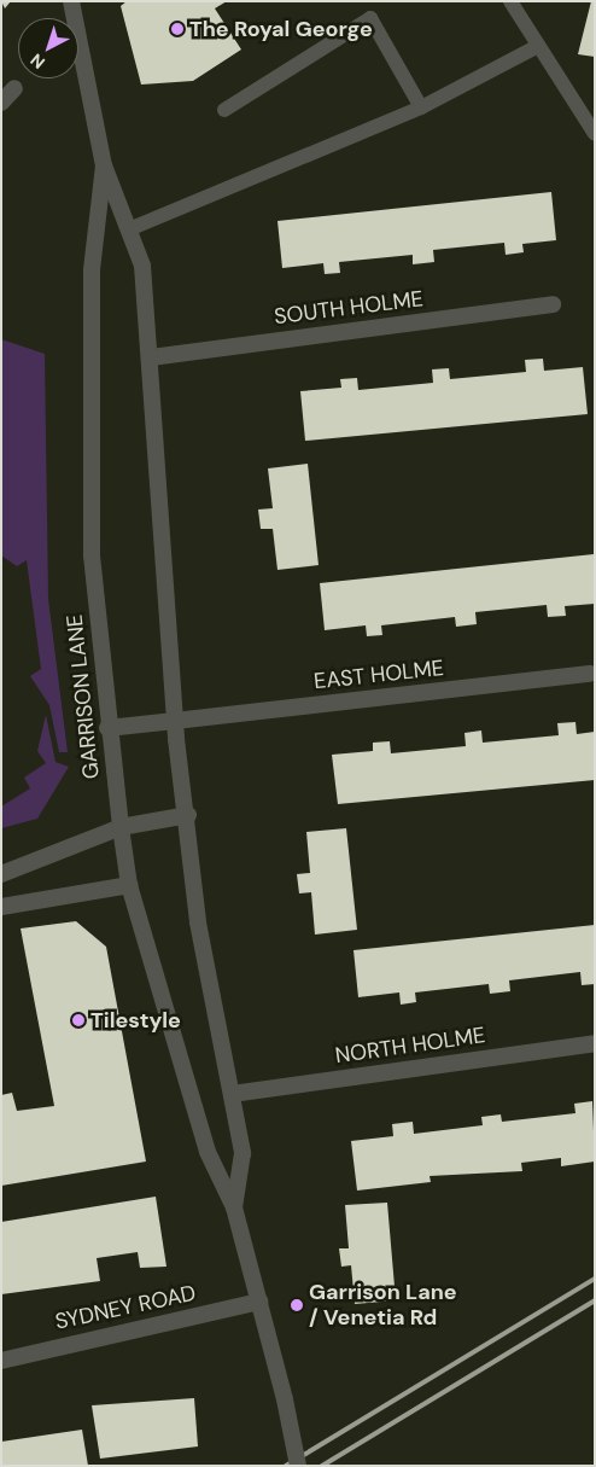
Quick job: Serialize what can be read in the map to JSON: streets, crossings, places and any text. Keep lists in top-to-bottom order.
{
  "streets": {
    "street": [
      "SOUTH HOLME",
      "EAST HOLME",
      "GARRISON LANE",
      "NORTH HOLME",
      "SYDNEY ROAD"
    ]
  },
  "crossings": [
    ["SOUTH HOLME", "GARRISON LANE"],
    ["EAST HOLME", "GARRISON LANE"],
    ["GARRISON LANE", "NORTH HOLME"],
    ["GARRISON LANE", "SYDNEY ROAD"]
  ],
  "places": ["The Royal George", "Tilestyle", "Garrison Lane / Venetia Rd"],
  "north": "bottom left"
}
